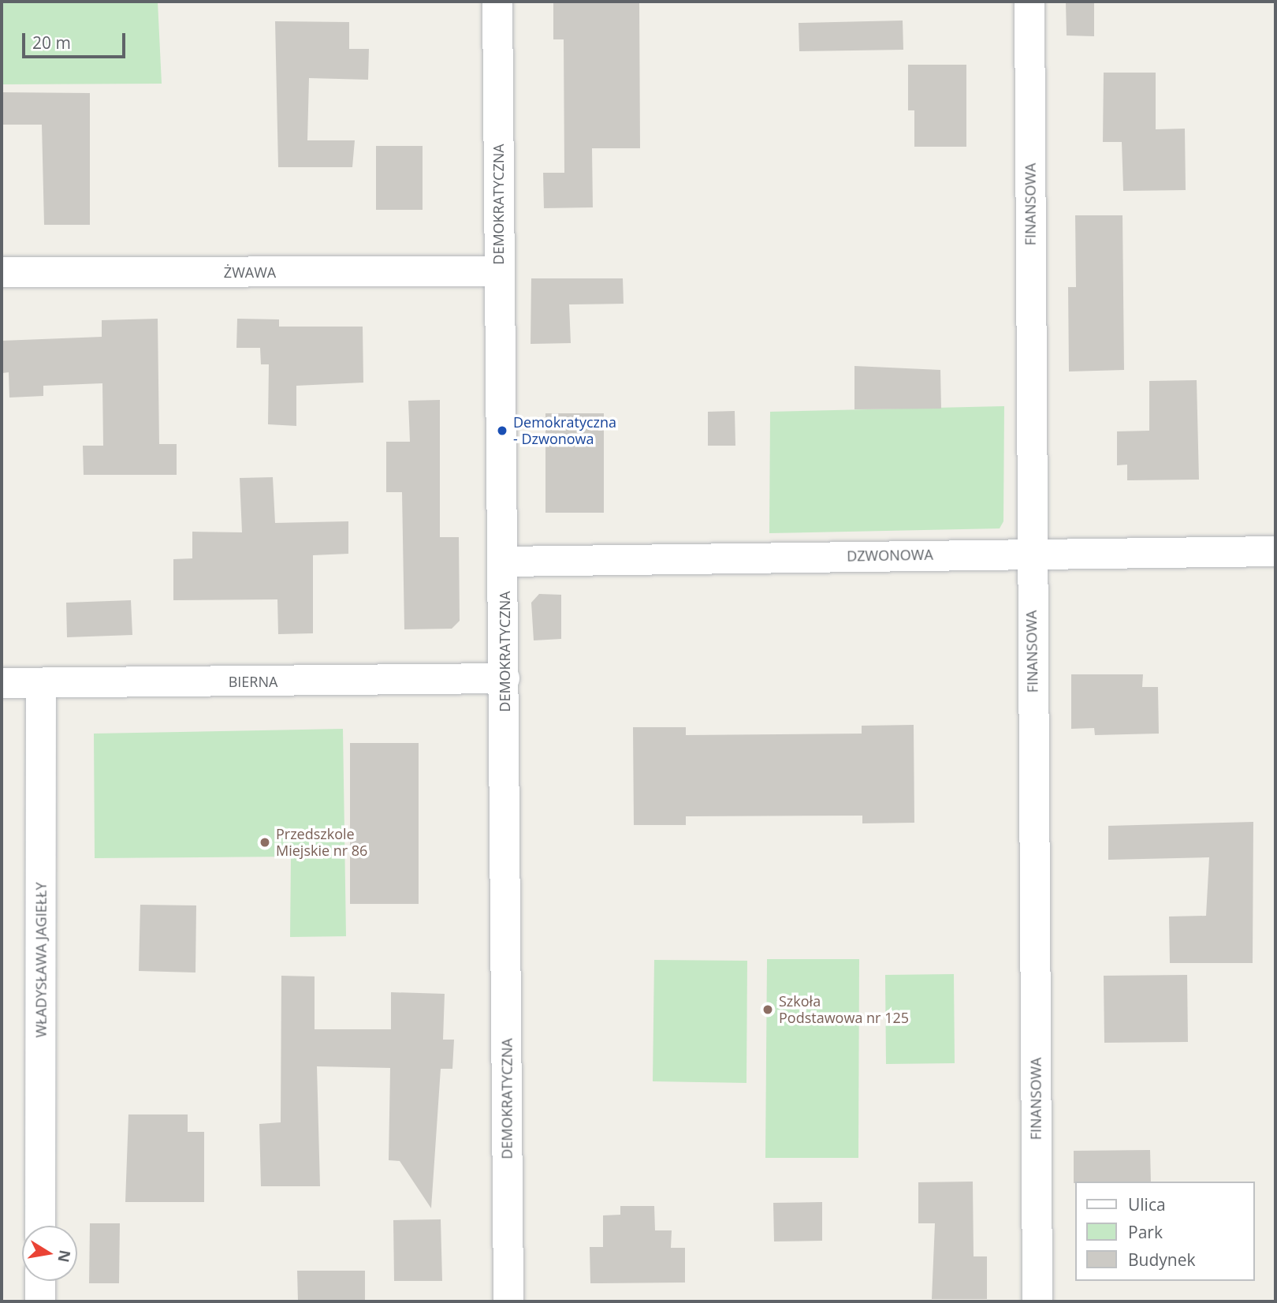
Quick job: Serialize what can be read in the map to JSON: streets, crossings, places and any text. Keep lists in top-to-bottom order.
{
  "streets": {
    "street": [
      "DEMOKRATYCZNA",
      "FINANSOWA",
      "ŻWAWA",
      "DZWONOWA",
      "BIERNA",
      "WŁADYSŁAWA JAGIEŁŁY"
    ]
  },
  "crossings": [
    ["DEMOKRATYCZNA", "ŻWAWA"],
    ["DEMOKRATYCZNA", "DZWONOWA"],
    ["DEMOKRATYCZNA", "BIERNA"],
    ["FINANSOWA", "DZWONOWA"],
    ["BIERNA", "WŁADYSŁAWA JAGIEŁŁY"]
  ],
  "places": ["Demokratyczna - Dzwonowa", "Przedszkole Miejskie nr 86", "Szkoła Podstawowa nr 125"],
  "legend": ["Ulica", "Park", "Budynek"],
  "scale_bar": "20 m",
  "north": "right"
}
